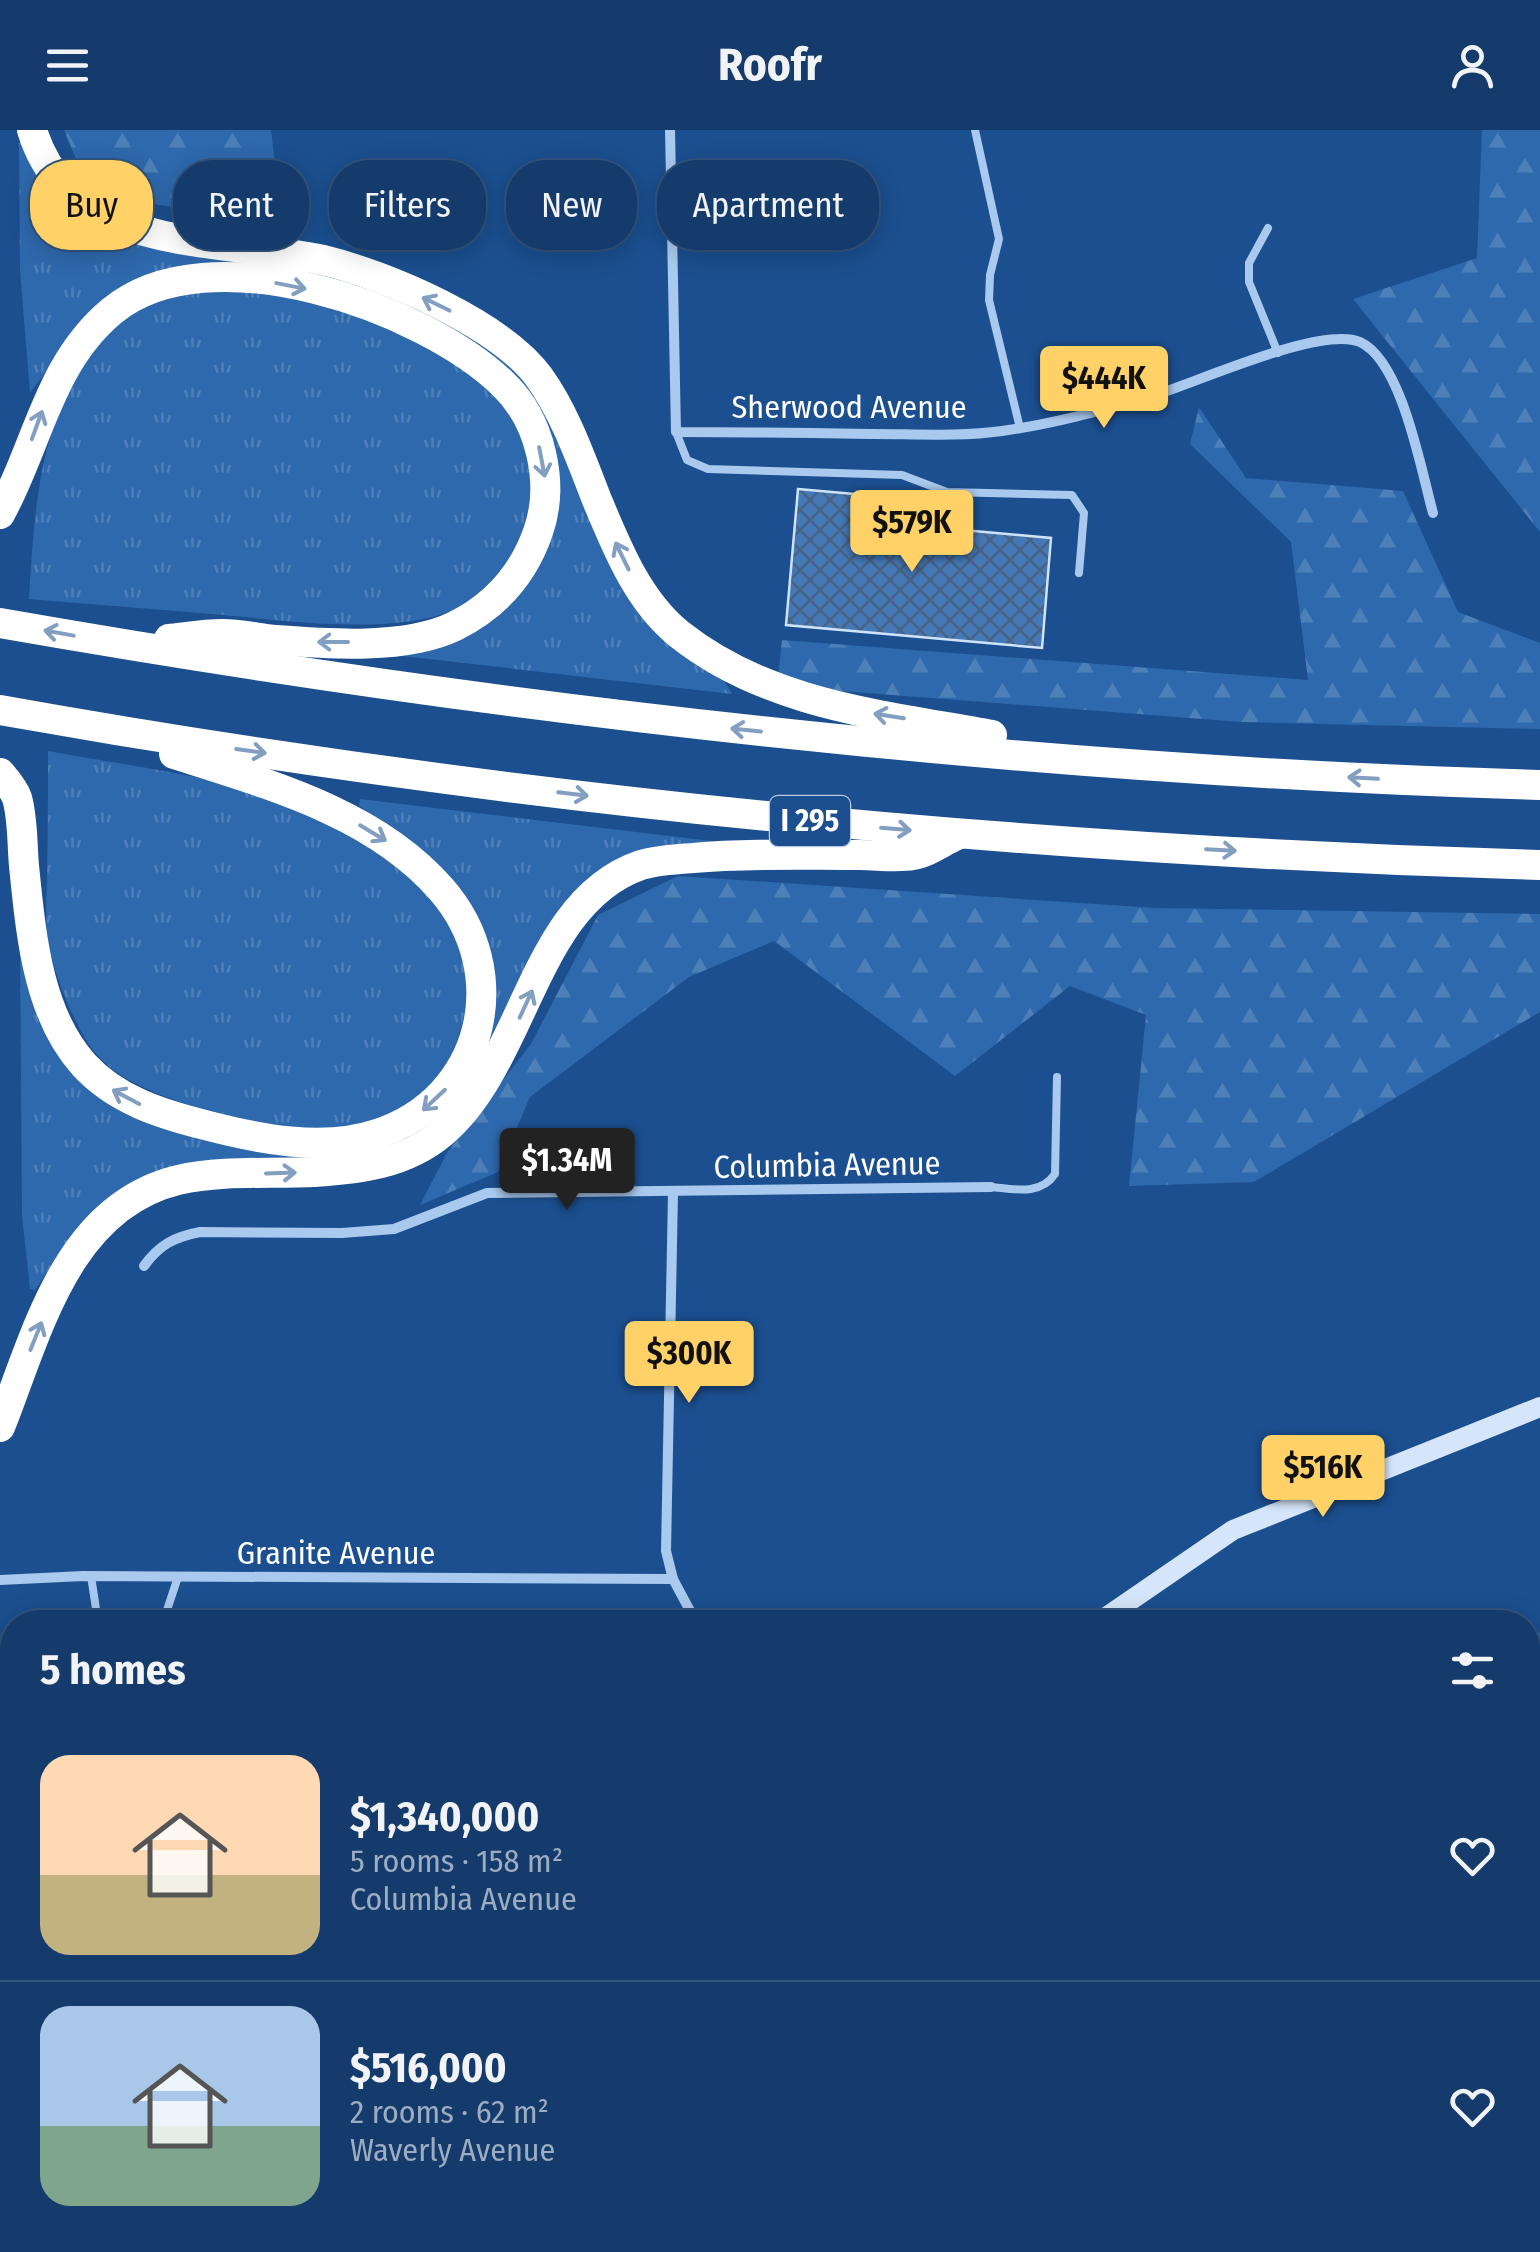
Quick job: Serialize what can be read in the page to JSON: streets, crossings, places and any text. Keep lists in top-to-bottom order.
{
  "streets": {
    "highway": ["I 295"],
    "street": ["Sherwood Avenue", "Columbia Avenue", "Granite Avenue"]
  },
  "page": {
    "header": "Roofr",
    "chip": [
      "Buy",
      "Rent",
      "Filters",
      "New",
      "Apartment"
    ],
    "price": [
      "$444K",
      "$579K",
      "$1.34M",
      "$300K",
      "$516K"
    ],
    "heading": "5 homes",
    "list": [
      {
        "name": "$1,340,000",
        "note": "5 rooms · 158 m² · Columbia Avenue"
      },
      {
        "name": "$516,000",
        "note": "2 rooms · 62 m² · Waverly Avenue"
      }
    ]
  }
}
